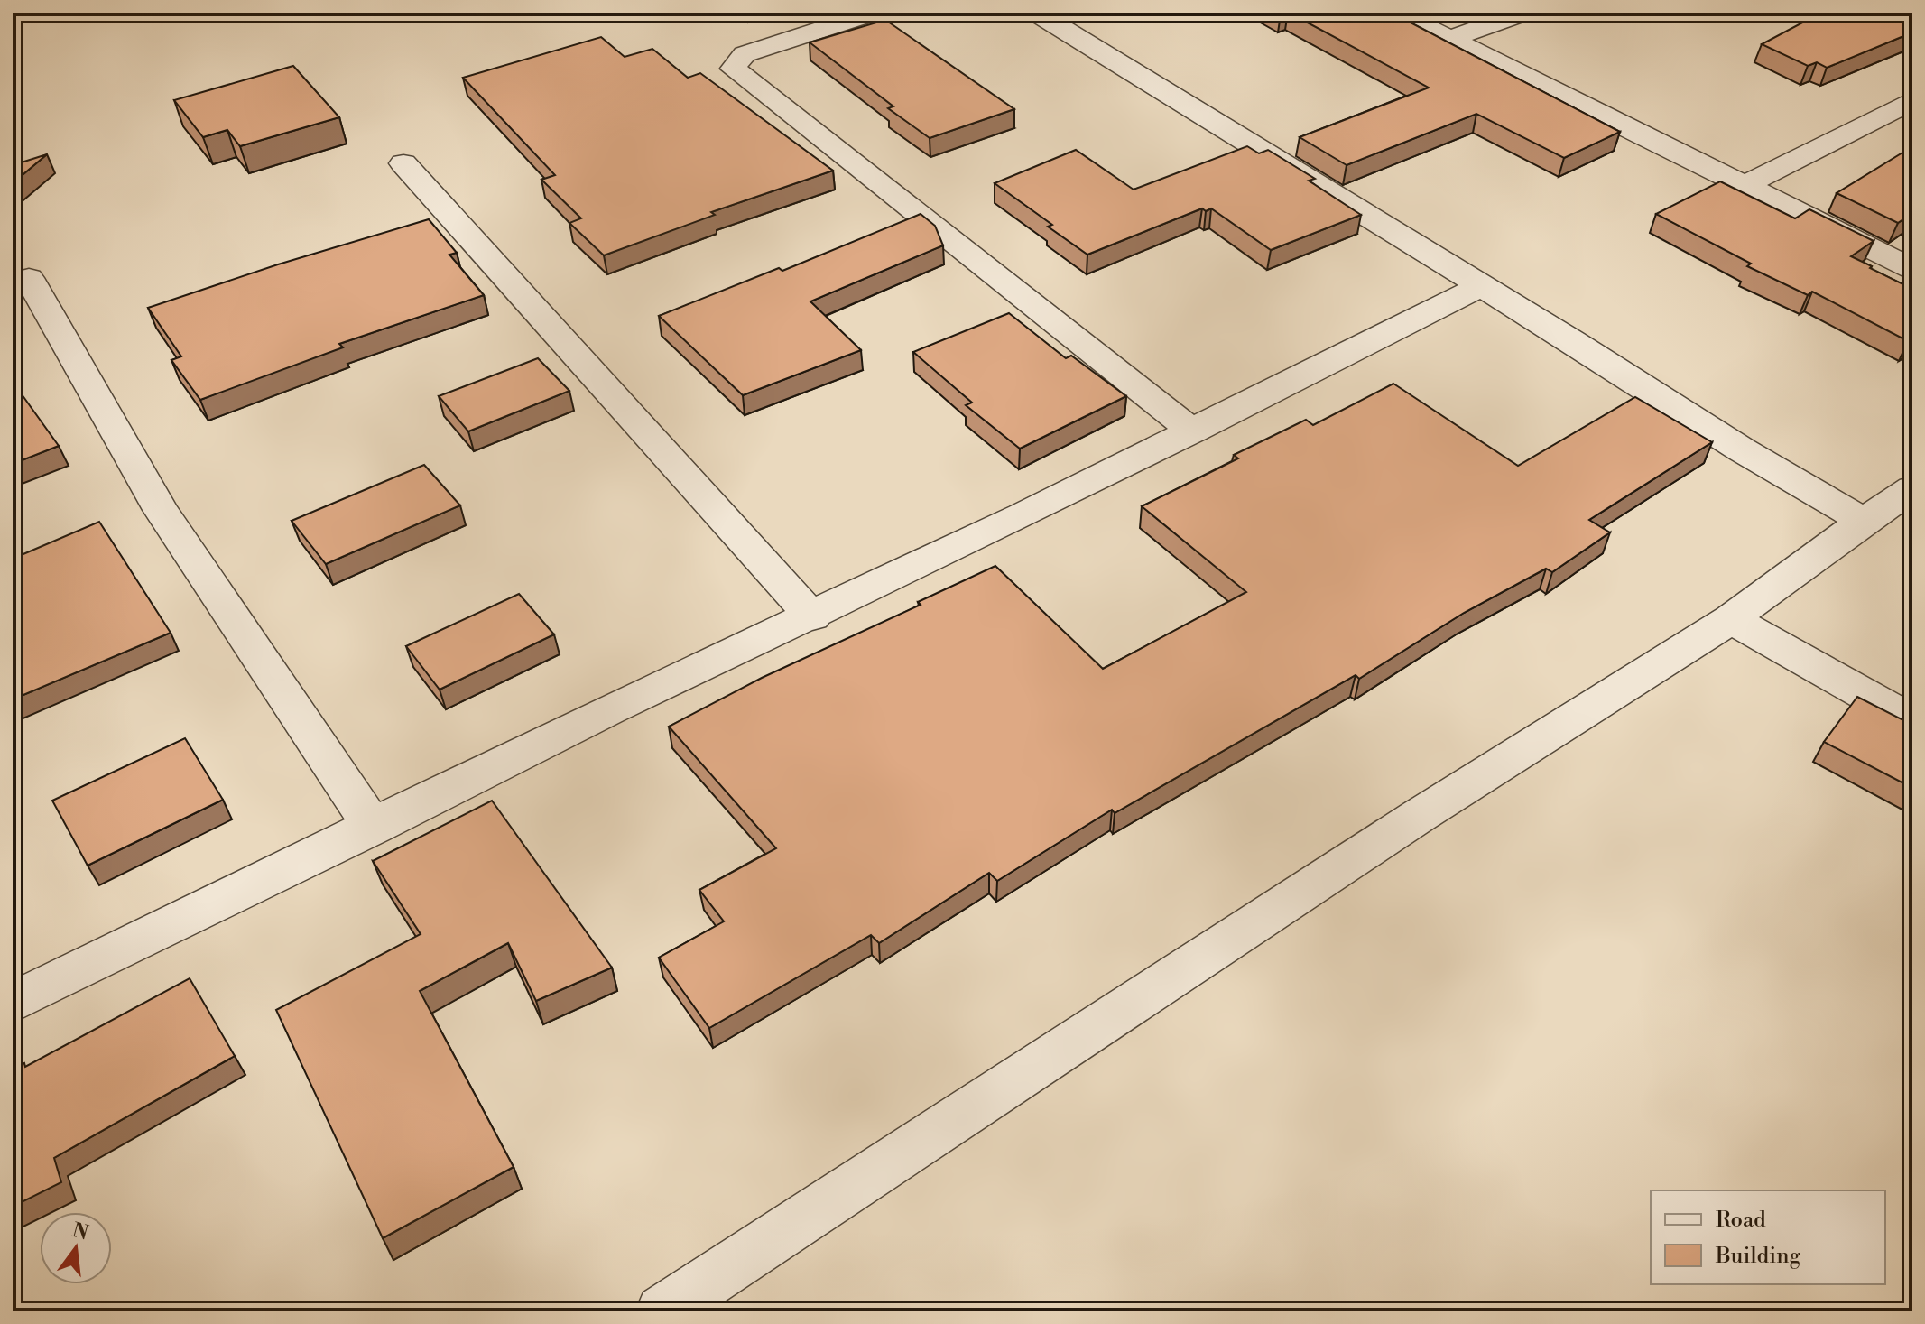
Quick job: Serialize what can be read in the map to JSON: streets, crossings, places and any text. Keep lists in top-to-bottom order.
{
  "legend": ["Road", "Building"],
  "north": "top"
}
